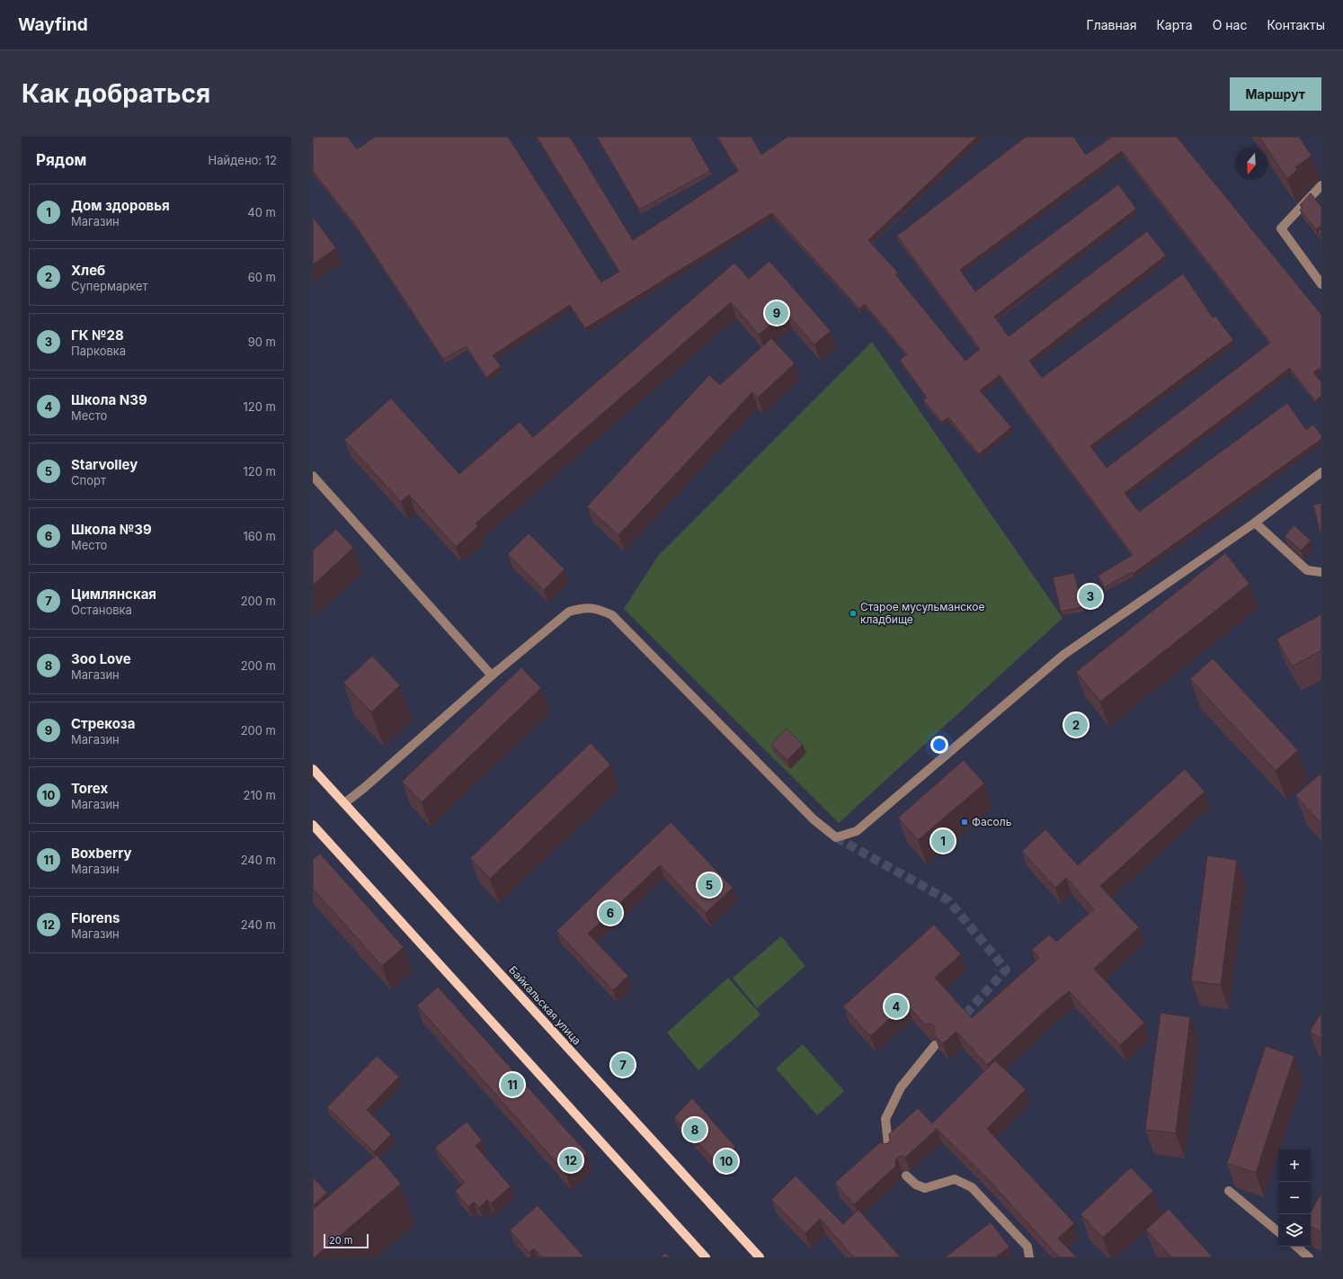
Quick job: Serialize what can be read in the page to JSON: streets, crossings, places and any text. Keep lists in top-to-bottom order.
{
  "streets": {
    "main road": ["Байкальская улица"]
  },
  "places": ["Старое мусульманское кладбище", "Фасоль"],
  "scale_bar": "20 m",
  "north": "bottom",
  "page": {
    "header": "Wayfind",
    "nav": [
      "Главная",
      "Карта",
      "О нас",
      "Контакты"
    ],
    "buttons": "Маршрут",
    "title": "Как добраться",
    "heading": ["Рядом", "Найдено: 12"],
    "list": [
      {
        "mark": "1",
        "name": "Дом здоровья",
        "note": "Магазин",
        "value": "40 m"
      },
      {
        "mark": "2",
        "name": "Хлеб",
        "note": "Супермаркет",
        "value": "60 m"
      },
      {
        "mark": "3",
        "name": "ГК №28",
        "note": "Парковка",
        "value": "90 m"
      },
      {
        "mark": "4",
        "name": "Школа N39",
        "note": "Место",
        "value": "120 m"
      },
      {
        "mark": "5",
        "name": "Starvolley",
        "note": "Спорт",
        "value": "120 m"
      },
      {
        "mark": "6",
        "name": "Школа №39",
        "note": "Место",
        "value": "160 m"
      },
      {
        "mark": "7",
        "name": "Цимлянская",
        "note": "Остановка",
        "value": "200 m"
      },
      {
        "mark": "8",
        "name": "Зоо Love",
        "note": "Магазин",
        "value": "200 m"
      },
      {
        "mark": "9",
        "name": "Стрекоза",
        "note": "Магазин",
        "value": "200 m"
      },
      {
        "mark": "10",
        "name": "Torex",
        "note": "Магазин",
        "value": "210 m"
      },
      {
        "mark": "11",
        "name": "Boxberry",
        "note": "Магазин",
        "value": "240 m"
      },
      {
        "mark": "12",
        "name": "Florens",
        "note": "Магазин",
        "value": "240 m"
      }
    ],
    "pins": [
      "9",
      "3",
      "2",
      "1",
      "5",
      "6",
      "4",
      "7",
      "11",
      "8",
      "12",
      "10"
    ],
    "map_buttons": ["+", "−"],
    "scale": "20 m"
  }
}
